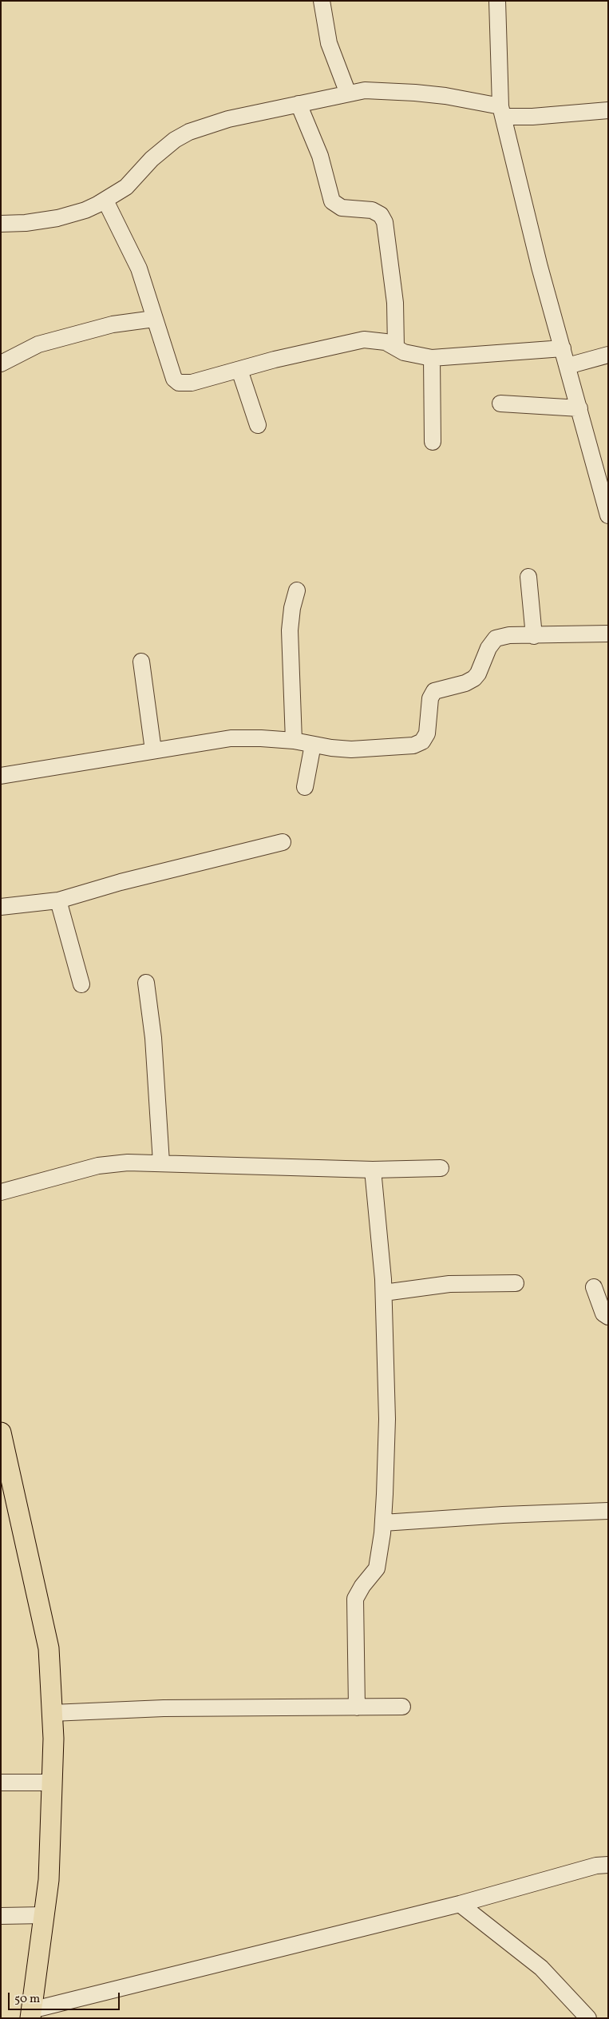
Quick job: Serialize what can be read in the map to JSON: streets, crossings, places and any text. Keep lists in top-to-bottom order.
{
  "scale_bar": "50 m"
}
